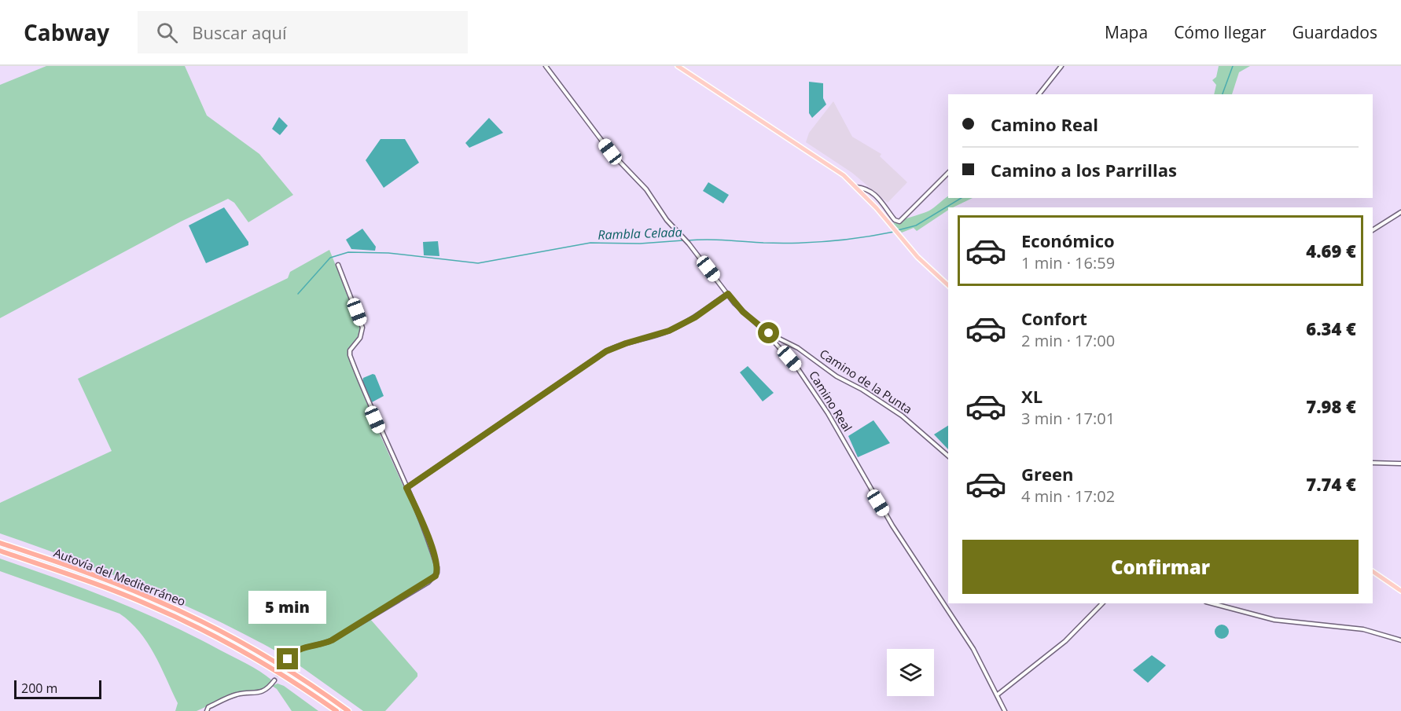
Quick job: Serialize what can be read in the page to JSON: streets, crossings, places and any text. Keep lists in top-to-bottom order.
{
  "streets": {
    "highway": ["Autovía del Mediterráneo"],
    "street": ["Camino de la Punta", "Camino Real"]
  },
  "crossings": [
    ["Camino de la Punta", "Camino Real"]
  ],
  "water": ["Rambla Celada"],
  "scale_bar": "200 m",
  "page": {
    "header": "Cabway",
    "search": "Buscar aquí",
    "nav": ["Mapa", "Cómo llegar", "Guardados"],
    "banner": ["Camino Real", "Camino a los Parrillas"],
    "list": [
      {
        "name": "Económico",
        "note": "1 min · 16:59",
        "value": "4.69 €"
      },
      {
        "name": "Confort",
        "note": "2 min · 17:00",
        "value": "6.34 €"
      },
      {
        "name": "XL",
        "note": "3 min · 17:01",
        "value": "7.98 €"
      },
      {
        "name": "Green",
        "note": "4 min · 17:02",
        "value": "7.74 €"
      }
    ],
    "buttons": "Confirmar",
    "bubble": "5 min",
    "scale": "200 m"
  }
}
